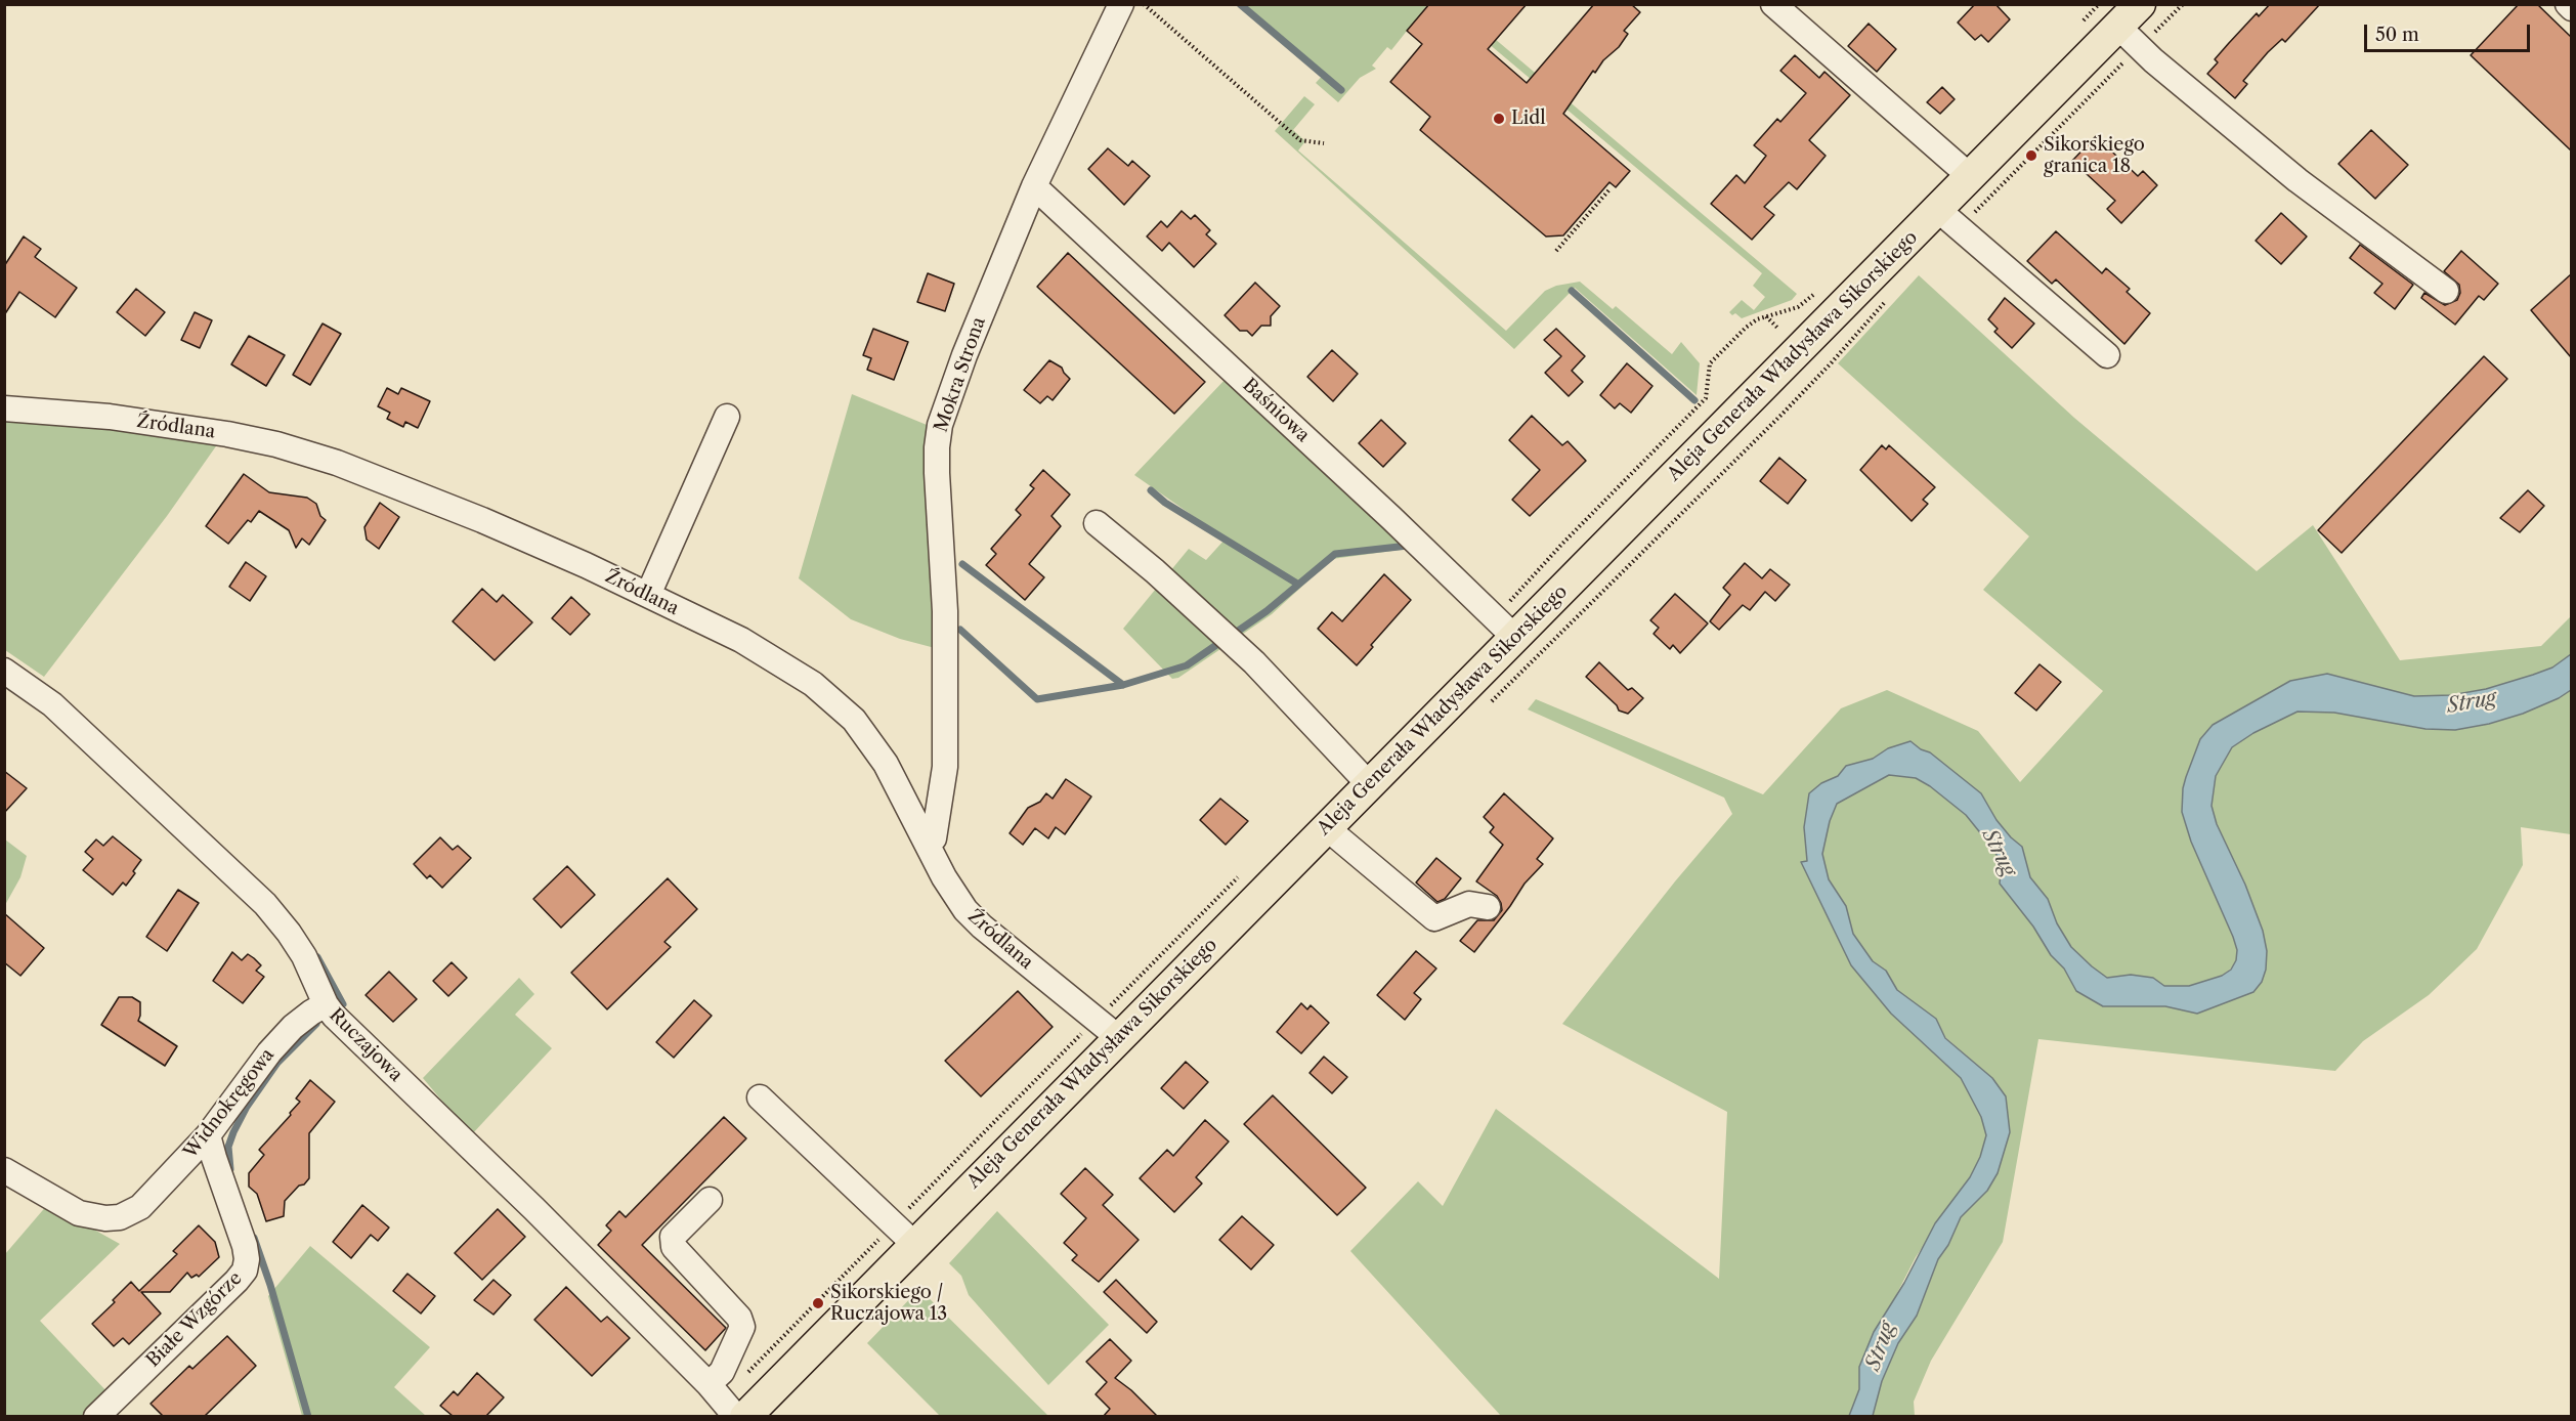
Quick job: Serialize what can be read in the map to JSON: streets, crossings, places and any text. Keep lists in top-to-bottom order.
{
  "streets": {
    "main road": ["Aleja Generała Władysława Sikorskiego"],
    "street": [
      "Mokra Strona",
      "Baśniowa",
      "Źródlana",
      "Ruczajowa",
      "Widnokręgowa",
      "Białe Wzgórze"
    ]
  },
  "crossings": [
    ["Aleja Generała Władysława Sikorskiego", "Baśniowa"],
    ["Aleja Generała Władysława Sikorskiego", "Źródlana"],
    ["Aleja Generała Władysława Sikorskiego", "Ruczajowa"],
    ["Mokra Strona", "Baśniowa"],
    ["Mokra Strona", "Źródlana"],
    ["Ruczajowa", "Widnokręgowa"],
    ["Widnokręgowa", "Białe Wzgórze"]
  ],
  "water": ["Strug"],
  "places": ["Lidl", "Sikorskiego granica 18", "Sikorskiego / Ruczajowa 13"],
  "scale_bar": "50 m"
}
